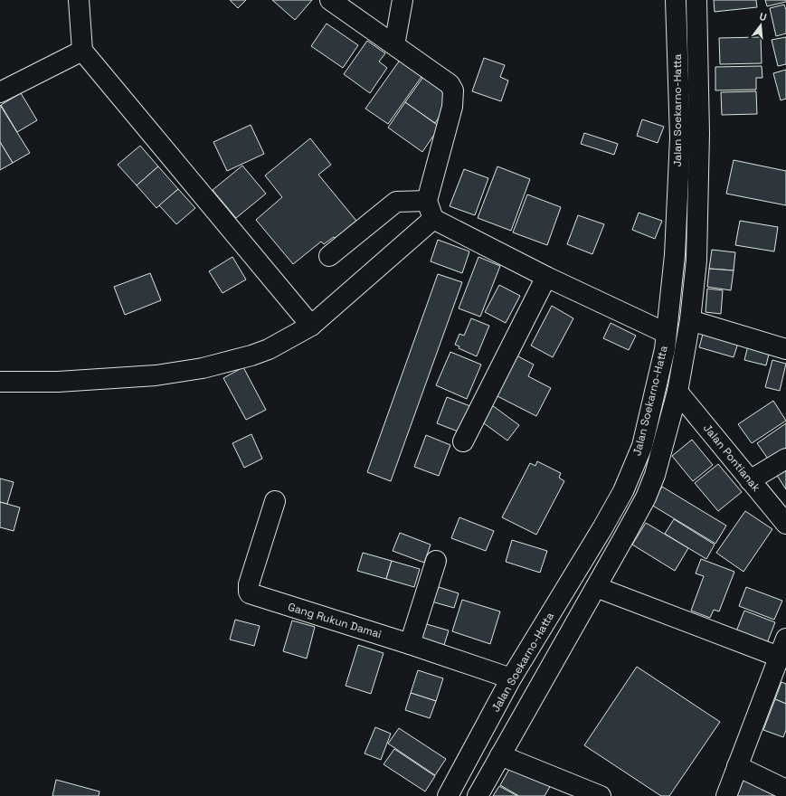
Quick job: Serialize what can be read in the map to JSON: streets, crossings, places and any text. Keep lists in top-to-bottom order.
{
  "streets": {
    "street": ["Jalan Soekarno-Hatta", "Jalan Pontianak", "Gang Rukun Damai"]
  },
  "crossings": [
    ["Jalan Soekarno-Hatta", "Jalan Pontianak"],
    ["Jalan Soekarno-Hatta", "Gang Rukun Damai"]
  ],
  "north": "top"
}
